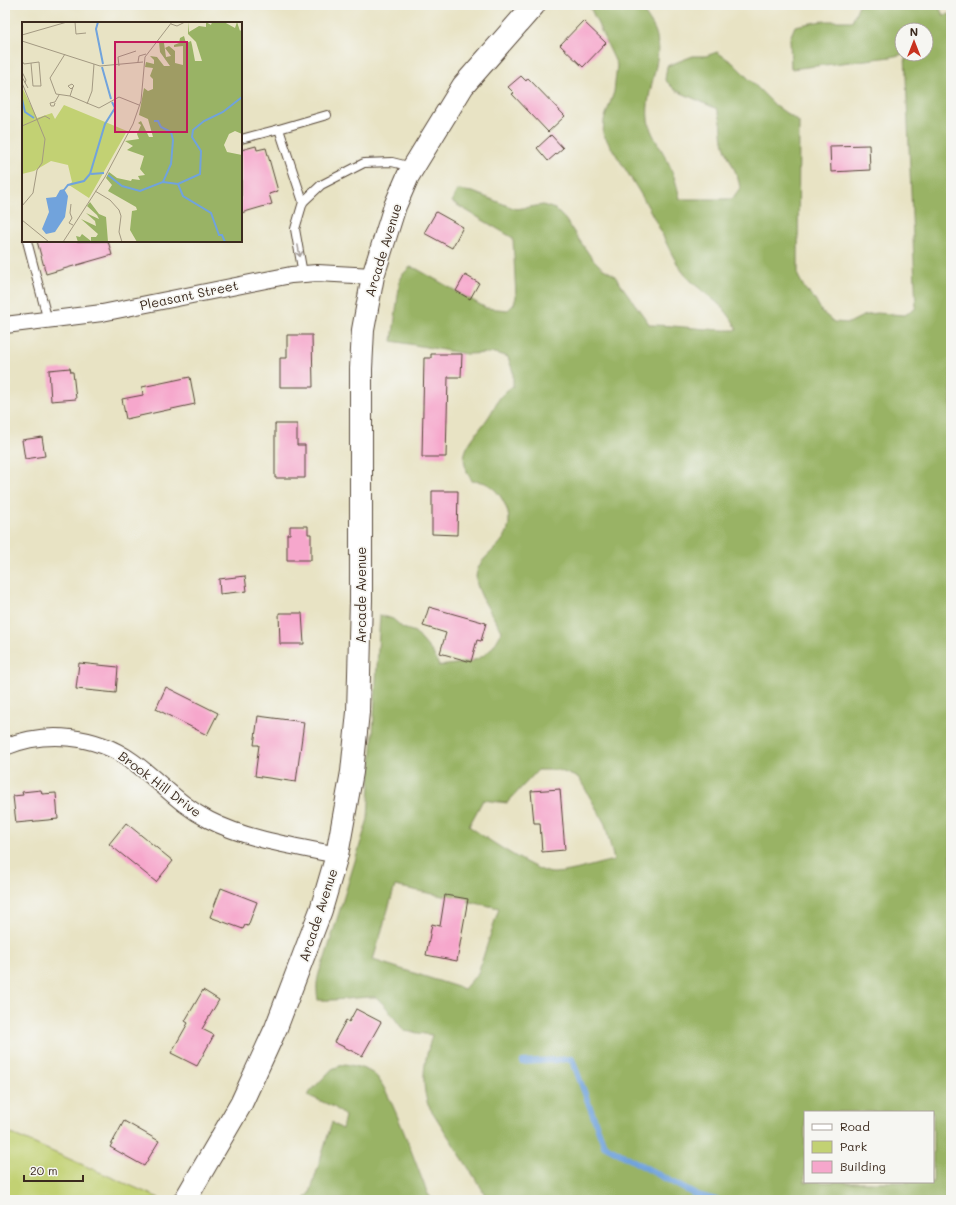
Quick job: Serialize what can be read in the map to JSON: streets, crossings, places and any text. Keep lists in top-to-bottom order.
{
  "streets": {
    "main road": ["Arcade Avenue"],
    "street": ["Pleasant Street", "Brook Hill Drive"]
  },
  "crossings": [
    ["Arcade Avenue", "Pleasant Street"],
    ["Arcade Avenue", "Brook Hill Drive"]
  ],
  "legend": ["Road", "Park", "Building"],
  "scale_bar": "20 m",
  "north": "top"
}
